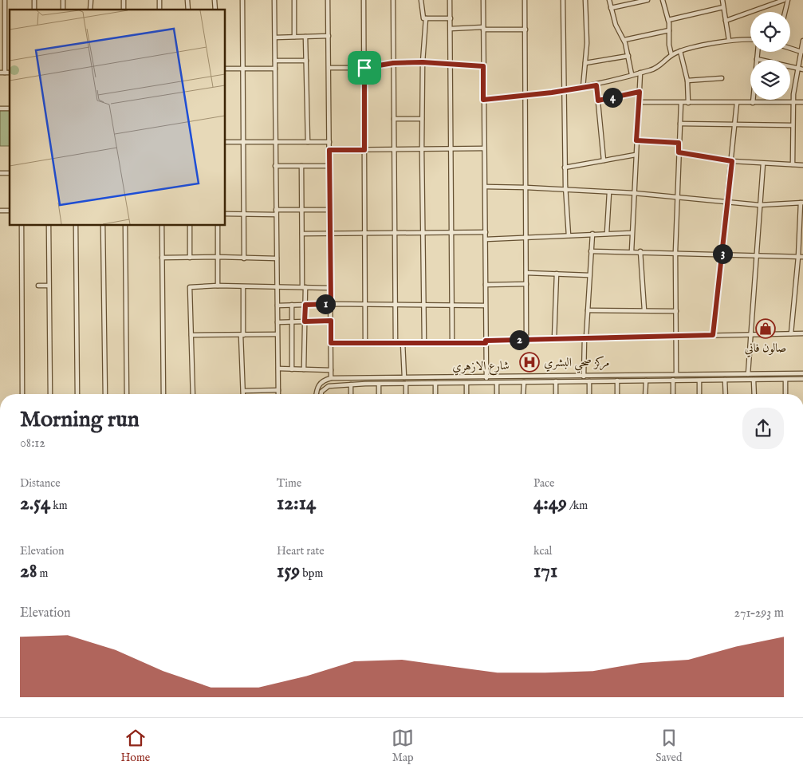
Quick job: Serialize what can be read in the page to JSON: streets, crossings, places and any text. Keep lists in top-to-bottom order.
{
  "streets": {
    "street": ["شارع الازهري"]
  },
  "places": {
    "shop": ["صالون فاني"],
    "hospital": ["مركز صحي البشري"]
  },
  "page": {
    "pins": [
      "4",
      "3",
      "1",
      "2"
    ],
    "heading": ["Morning run", "08:12"],
    "stats": [
      ["Distance", "2.54 km"],
      ["Time", "12:14"],
      ["Pace", "4:49 /km"],
      ["Elevation", "28 m"],
      ["Heart rate", "159 bpm"],
      ["kcal", "171"]
    ],
    "chart": ["Elevation", "271–293 m"],
    "tabs": ["Home", "Map", "Saved"]
  }
}
